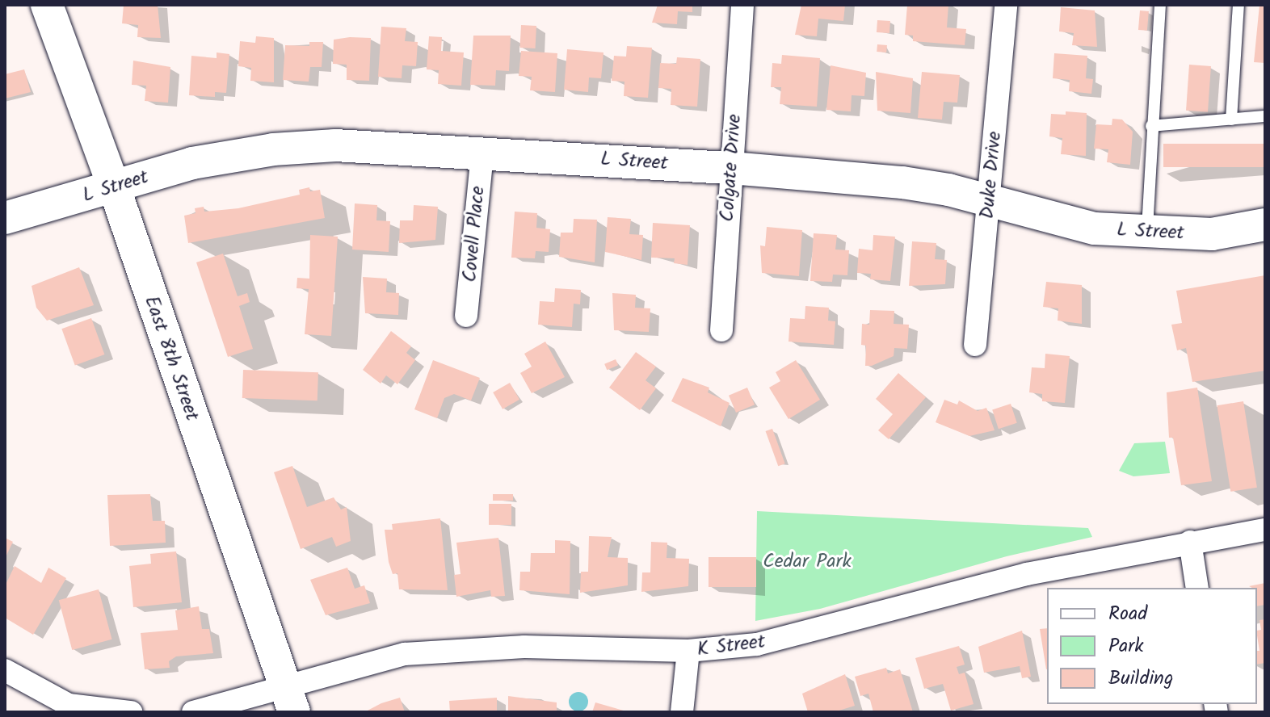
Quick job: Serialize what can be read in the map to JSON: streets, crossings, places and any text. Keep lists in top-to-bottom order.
{
  "streets": {
    "street": [
      "L Street",
      "Colgate Drive",
      "Duke Drive",
      "Covell Place",
      "East 8th Street",
      "K Street"
    ]
  },
  "crossings": [
    ["L Street", "Colgate Drive"],
    ["L Street", "Duke Drive"],
    ["L Street", "Covell Place"],
    ["L Street", "East 8th Street"],
    ["East 8th Street", "K Street"]
  ],
  "parks": ["Cedar Park"],
  "legend": ["Road", "Park", "Building"]
}
